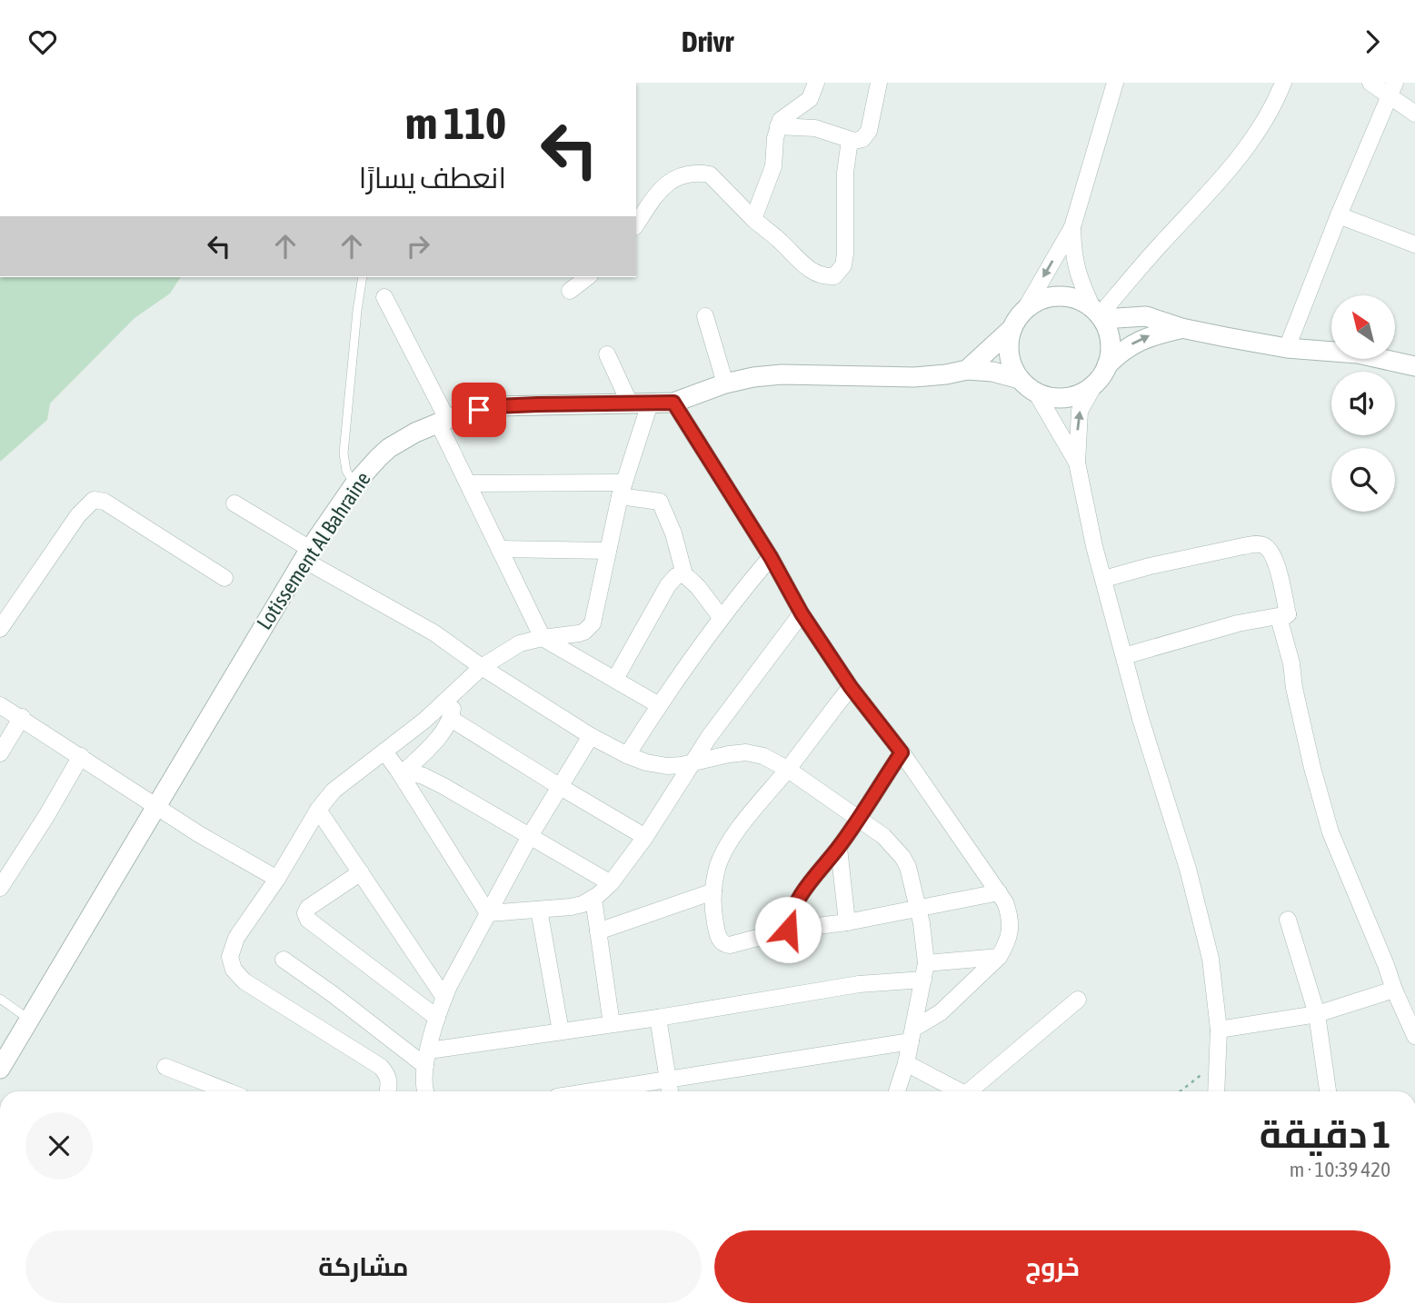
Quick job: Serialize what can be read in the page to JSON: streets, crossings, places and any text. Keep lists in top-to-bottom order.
{
  "streets": {
    "street": ["Lotissement Al Bahraine"]
  },
  "north": "top left",
  "page": {
    "header": "Drivr",
    "turn": ["110 m", "انعطف يسارًا"],
    "heading": ["1 دقيقة", "420 m · 10:39"],
    "buttons": ["خروج", "مشاركة"]
  }
}
